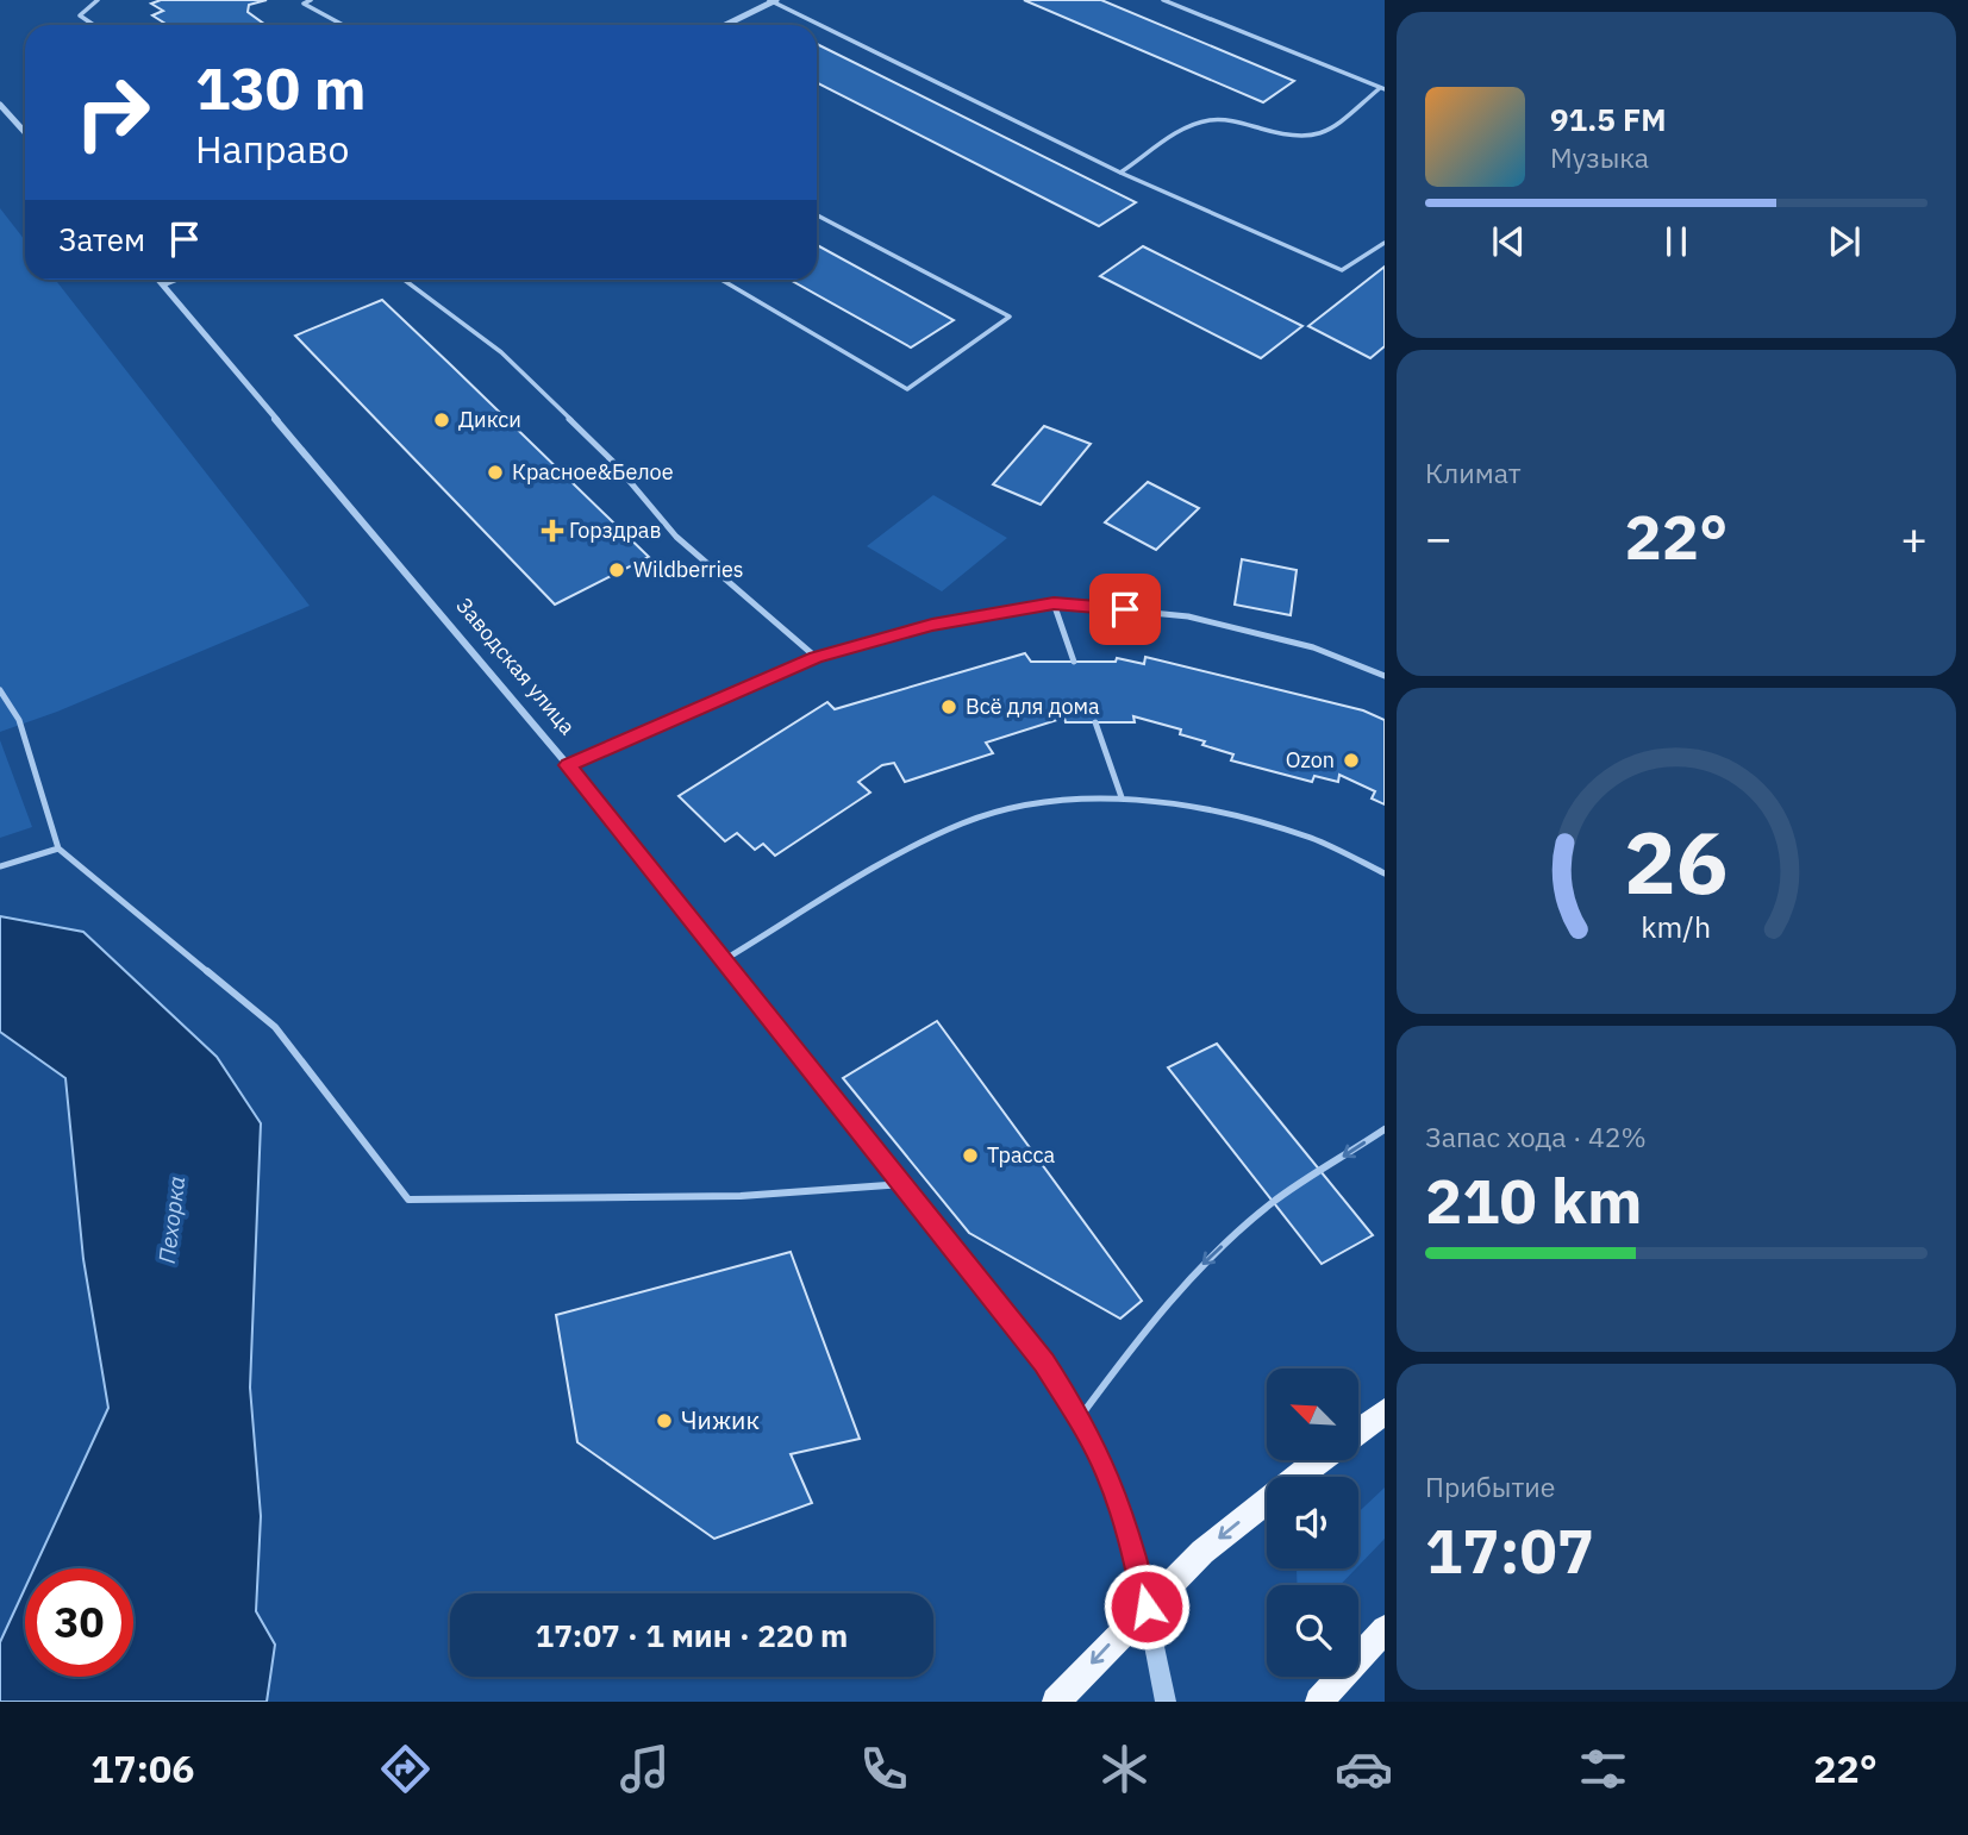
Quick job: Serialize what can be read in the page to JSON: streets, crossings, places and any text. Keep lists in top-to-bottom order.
{
  "streets": {
    "street": ["Заводская улица"]
  },
  "water": ["Пехорка"],
  "places": {
    "other": [
      "Дикси",
      "Красное&Белое",
      "Wildberries",
      "Всё для дома",
      "Ozon",
      "Трасса",
      "Чижик"
    ],
    "health": ["Горздрав"]
  },
  "north": "top left",
  "page": {
    "turn": ["130 m", "Направо"],
    "song": ["91.5 FM", "Музыка"],
    "then": "Затем",
    "tile": [
      "Климат",
      ["Запас хода · 42%", "210 km"],
      ["Прибытие", "17:07"]
    ],
    "heat": ["−", "22°", "+"],
    "limit": "30",
    "trip": "17:07 · 1 мин · 220 m",
    "tabs": ["17:06", "22°"],
    "gauge": ["26", "km/h"]
  }
}
